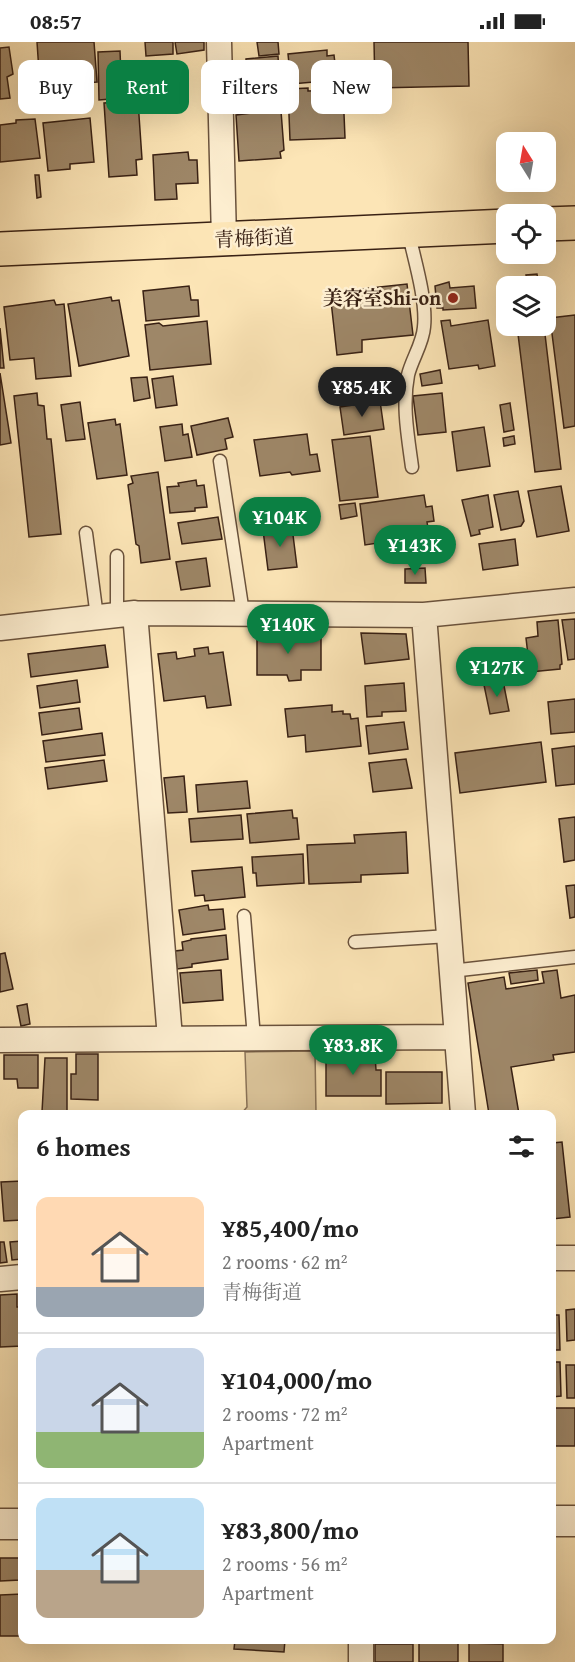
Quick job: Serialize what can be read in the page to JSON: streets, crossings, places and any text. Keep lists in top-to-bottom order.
{
  "streets": {
    "main road": ["青梅街道"]
  },
  "places": ["美容室Shi-on"],
  "north": "top",
  "page": {
    "status": "08:57",
    "chip": [
      "Buy",
      "Rent",
      "Filters",
      "New"
    ],
    "price": [
      "¥85.4K",
      "¥104K",
      "¥143K",
      "¥140K",
      "¥127K",
      "¥83.8K"
    ],
    "heading": "6 homes",
    "list": [
      {
        "name": "¥85,400/mo",
        "note": "2 rooms · 62 m² · 青梅街道"
      },
      {
        "name": "¥104,000/mo",
        "note": "2 rooms · 72 m² · Apartment"
      },
      {
        "name": "¥83,800/mo",
        "note": "2 rooms · 56 m² · Apartment"
      }
    ]
  }
}
